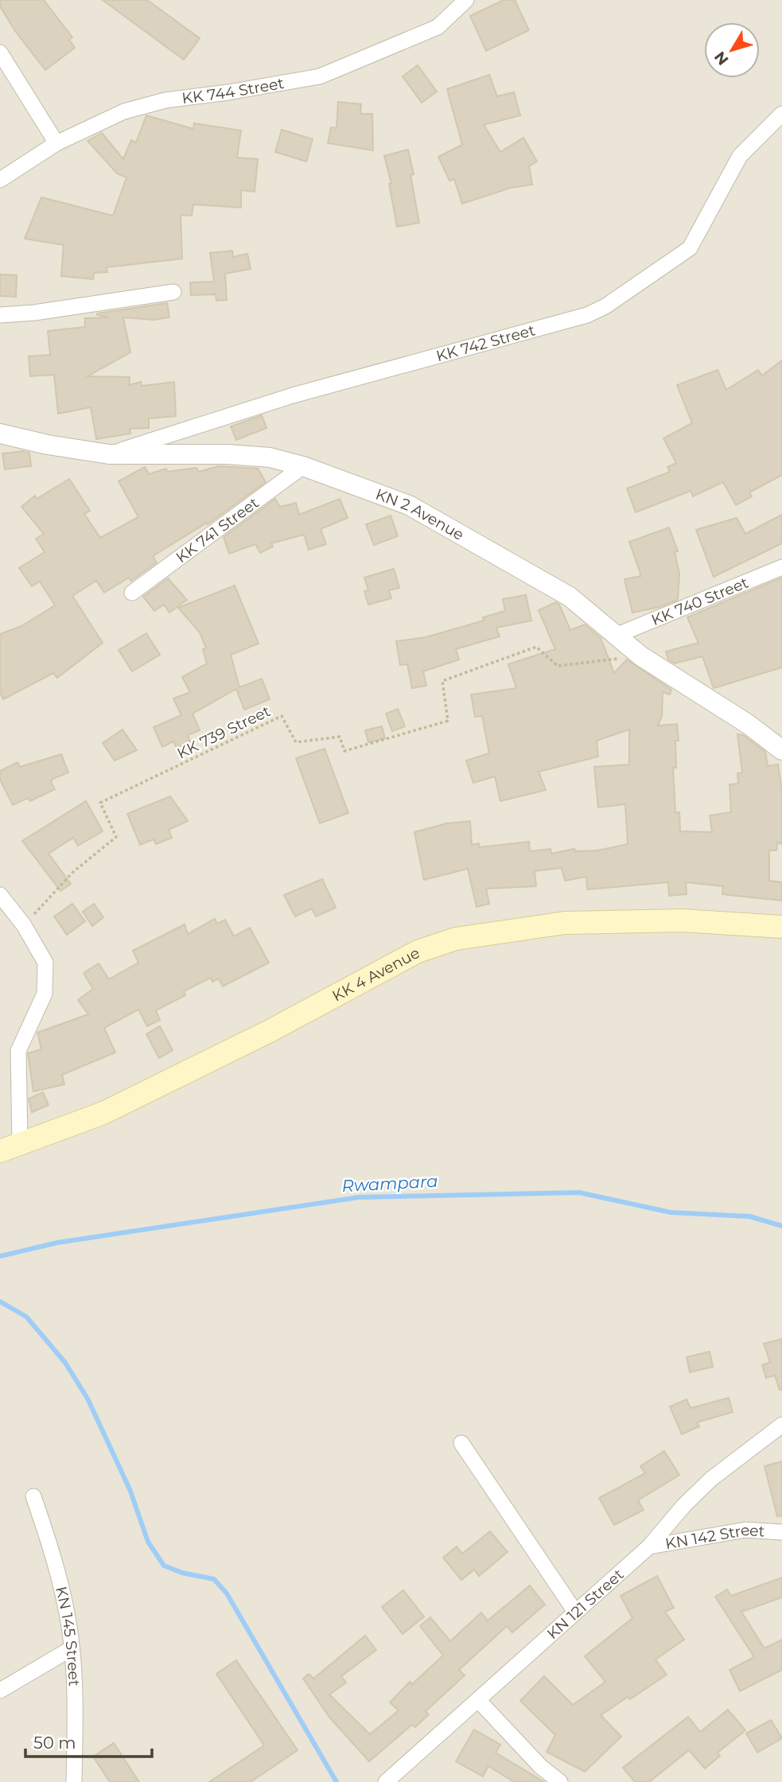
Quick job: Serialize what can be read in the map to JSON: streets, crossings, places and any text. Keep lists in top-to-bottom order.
{
  "streets": {
    "main road": ["KK 4 Avenue"],
    "street": [
      "KK 744 Street",
      "KK 742 Street",
      "KN 2 Avenue",
      "KK 741 Street",
      "KK 740 Street",
      "KN 142 Street",
      "KN 121 Street",
      "KN 145 Street"
    ],
    "path": ["KK 739 Street"]
  },
  "crossings": [
    ["KK 742 Street", "KN 2 Avenue"],
    ["KN 2 Avenue", "KK 741 Street"],
    ["KN 2 Avenue", "KK 740 Street"],
    ["KN 2 Avenue", "KK 739 Street"],
    ["KN 142 Street", "KN 121 Street"]
  ],
  "water": ["Rwampara"],
  "scale_bar": "50 m",
  "north": "bottom left"
}
